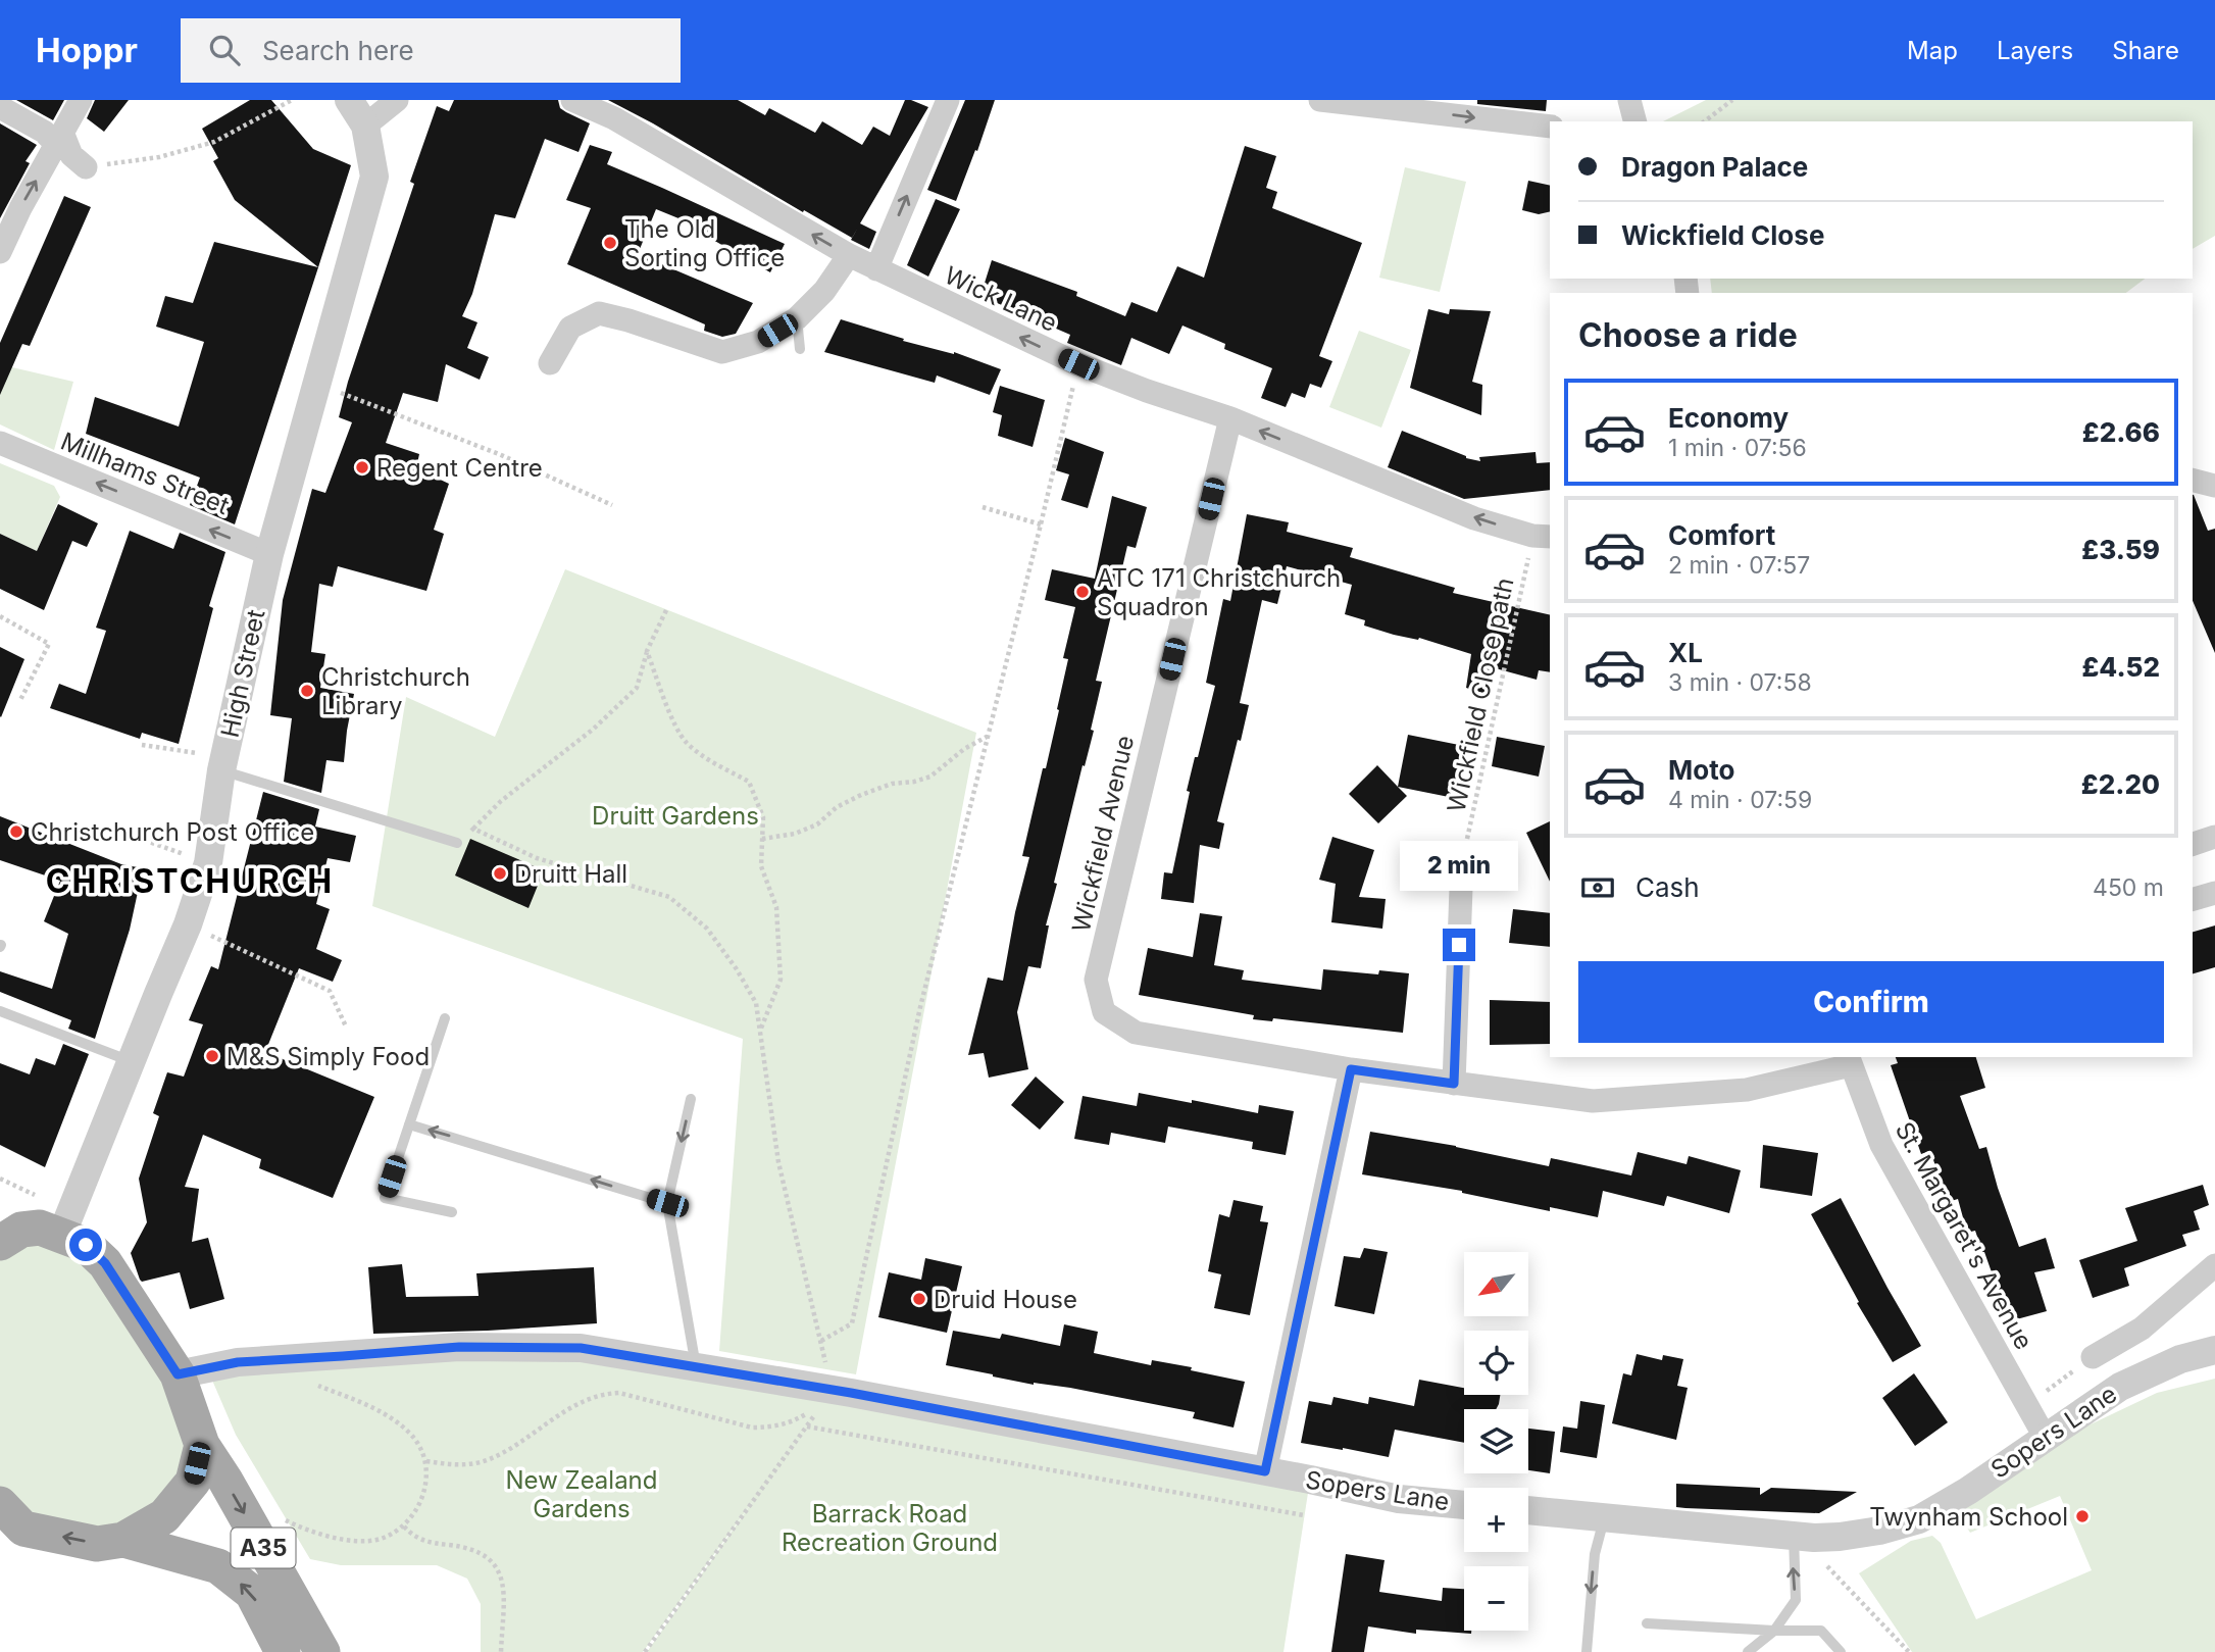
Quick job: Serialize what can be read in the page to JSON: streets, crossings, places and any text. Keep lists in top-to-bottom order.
{
  "streets": {
    "main road": ["A35"],
    "street": [
      "Wick Lane",
      "Millhams Street",
      "High Street",
      "Wickfield Avenue",
      "St. Margaret's Avenue",
      "Sopers Lane"
    ],
    "path": ["Wickfield Close path"]
  },
  "crossings": [
    ["Wick Lane", "Wickfield Close path"],
    ["Wick Lane", "Wickfield Avenue"],
    ["Millhams Street", "High Street"],
    ["High Street", "A35"],
    ["Wickfield Avenue", "St. Margaret's Avenue"],
    ["St. Margaret's Avenue", "Sopers Lane"],
    ["Sopers Lane", "A35"]
  ],
  "one_way": ["Wick Lane", "Millhams Street"],
  "districts": ["CHRISTCHURCH"],
  "parks": ["Druitt Gardens", "New Zealand Gardens", "Barrack Road Recreation Ground"],
  "places": [
    "The Old Sorting Office",
    "Regent Centre",
    "ATC 171 Christchurch Squadron",
    "Christchurch Library",
    "Christchurch Post Office",
    "Druitt Hall",
    "M&S Simply Food",
    "Druid House",
    "Twynham School"
  ],
  "north": "bottom left",
  "page": {
    "header": "Hoppr",
    "search": "Search here",
    "nav": ["Map", "Layers", "Share"],
    "banner": ["Dragon Palace", "Wickfield Close"],
    "heading": "Choose a ride",
    "list": [
      {
        "name": "Economy",
        "note": "1 min · 07:56",
        "value": "£2.66"
      },
      {
        "name": "Comfort",
        "note": "2 min · 07:57",
        "value": "£3.59"
      },
      {
        "name": "XL",
        "note": "3 min · 07:58",
        "value": "£4.52"
      },
      {
        "name": "Moto",
        "note": "4 min · 07:59",
        "value": "£2.20"
      }
    ],
    "bubble": "2 min",
    "pay": ["Cash", "450 m"],
    "buttons": "Confirm",
    "map_buttons": ["+", "−"]
  }
}
